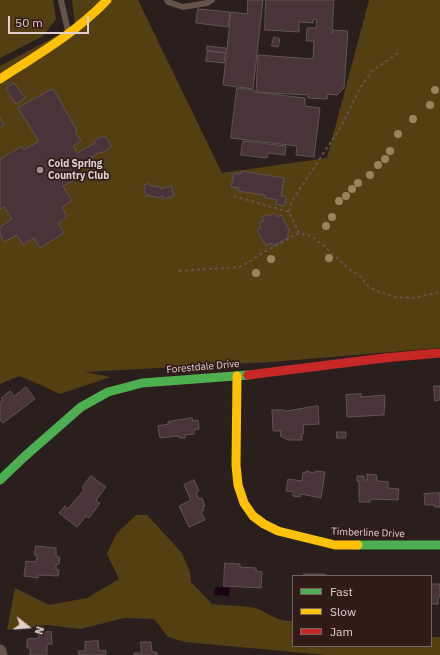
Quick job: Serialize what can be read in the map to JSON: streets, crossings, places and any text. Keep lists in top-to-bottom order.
{
  "streets": {
    "street": ["Forestdale Drive", "Timberline Drive"]
  },
  "crossings": [
    ["Forestdale Drive", "Timberline Drive"]
  ],
  "places": ["Cold Spring Country Club"],
  "legend": ["Fast", "Slow", "Jam"],
  "scale_bar": "50 m",
  "north": "right"
}
